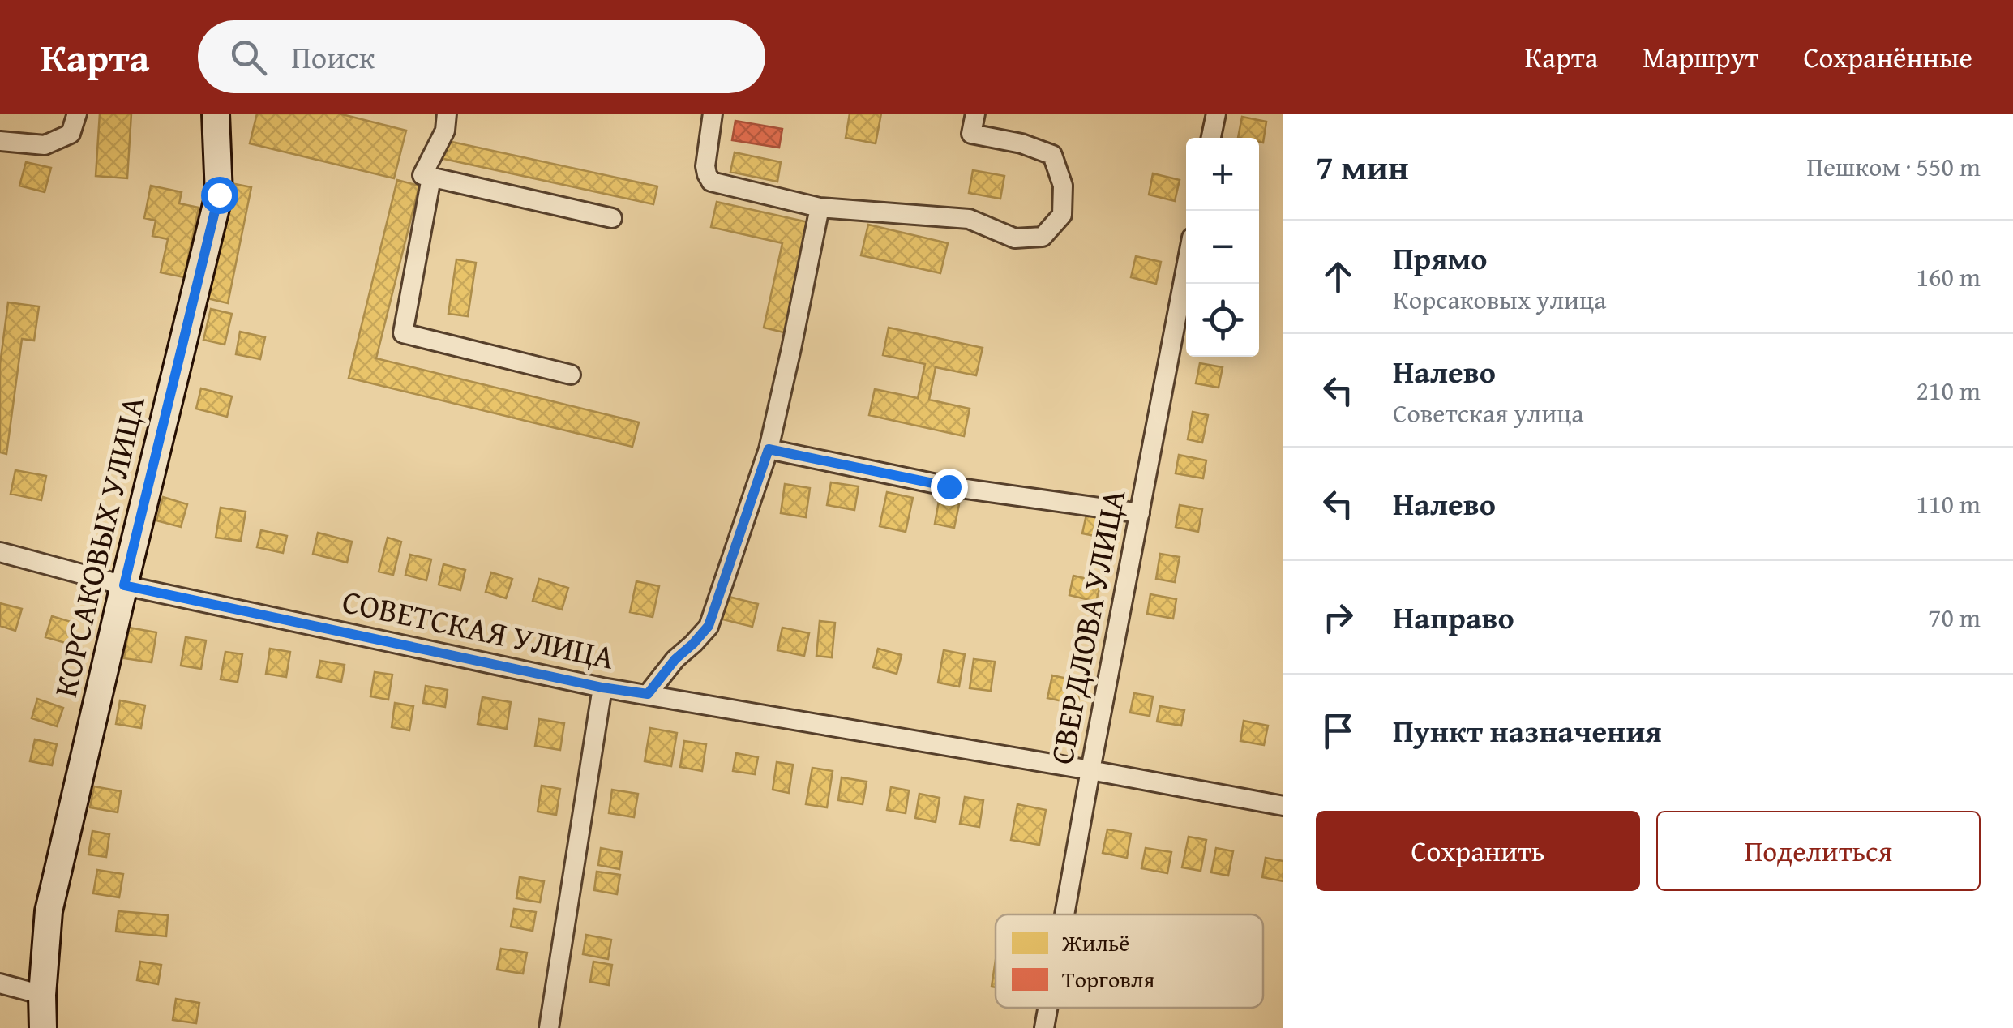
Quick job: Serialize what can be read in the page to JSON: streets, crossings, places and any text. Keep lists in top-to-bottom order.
{
  "streets": {
    "street": ["КОРСАКОВЫХ УЛИЦА", "СВЕРДЛОВА УЛИЦА", "СОВЕТСКАЯ УЛИЦА"]
  },
  "crossings": [
    ["КОРСАКОВЫХ УЛИЦА", "СОВЕТСКАЯ УЛИЦА"],
    ["СВЕРДЛОВА УЛИЦА", "СОВЕТСКАЯ УЛИЦА"]
  ],
  "legend": ["Жильё", "Торговля"],
  "page": {
    "header": "Карта",
    "search": "Поиск",
    "nav": ["Карта", "Маршрут", "Сохранённые"],
    "heading": ["7 мин", "Пешком · 550 m"],
    "map_buttons": ["+", "−"],
    "list": [
      ["Прямо", "Корсаковых улица", "160 m"],
      ["Налево", "Советская улица", "210 m"],
      ["Налево", "110 m"],
      ["Направо", "70 m"],
      "Пункт назначения"
    ],
    "buttons": ["Сохранить", "Поделиться"]
  }
}
